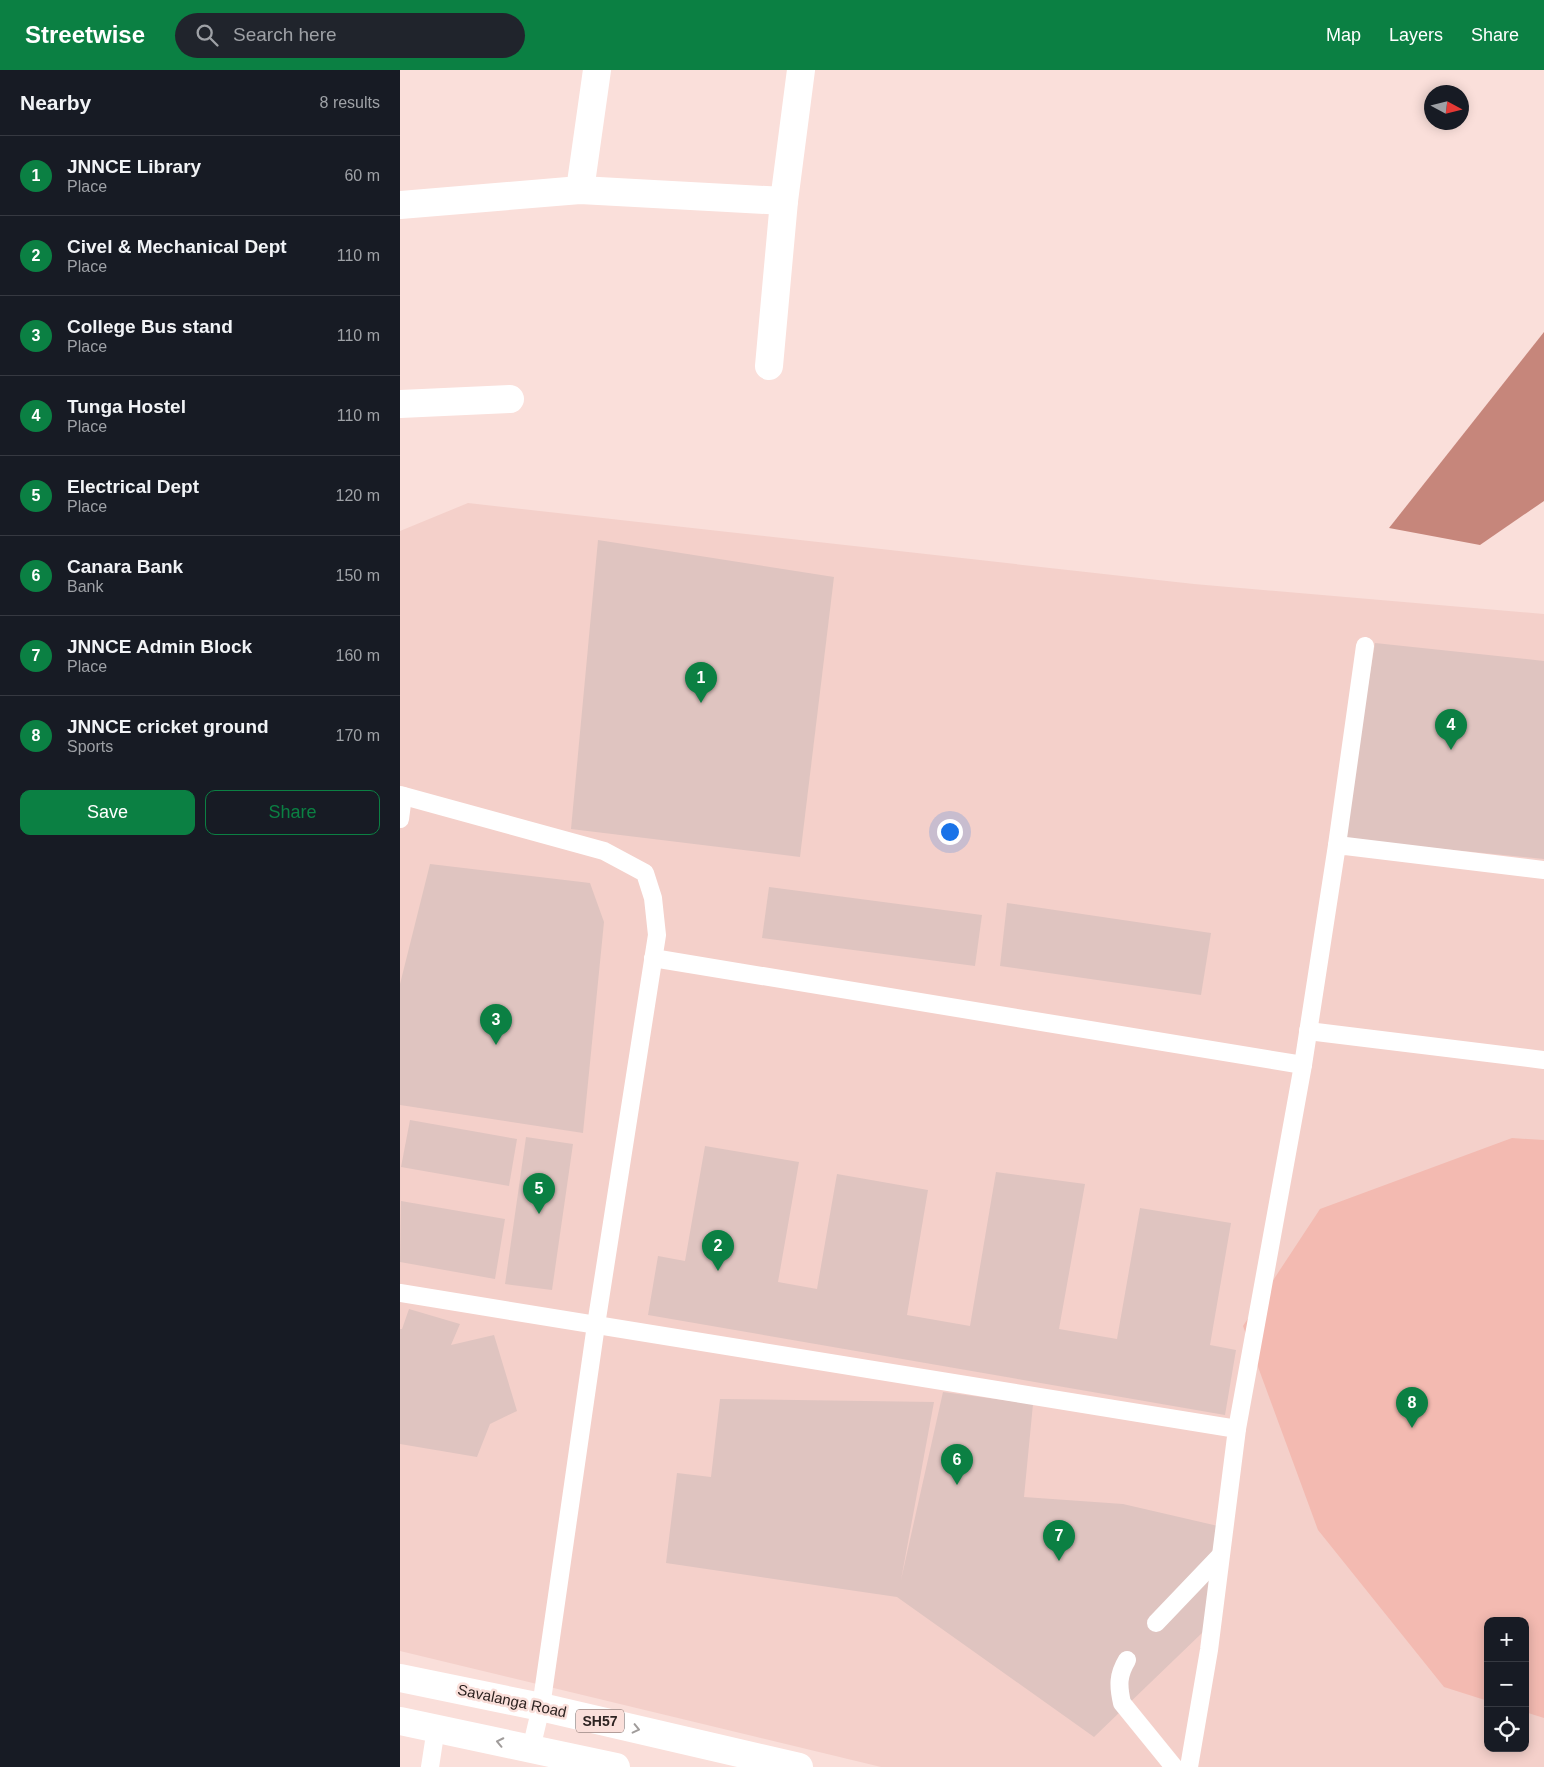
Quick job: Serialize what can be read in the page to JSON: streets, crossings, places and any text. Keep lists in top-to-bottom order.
{
  "streets": {
    "street": ["Savalanga Road", "SH57"]
  },
  "north": "right",
  "page": {
    "header": "Streetwise",
    "search": "Search here",
    "nav": ["Map", "Layers", "Share"],
    "heading": ["Nearby", "8 results"],
    "list": [
      {
        "mark": "1",
        "name": "JNNCE Library",
        "note": "Place",
        "value": "60 m"
      },
      {
        "mark": "2",
        "name": "Civel & Mechanical Dept",
        "note": "Place",
        "value": "110 m"
      },
      {
        "mark": "3",
        "name": "College Bus stand",
        "note": "Place",
        "value": "110 m"
      },
      {
        "mark": "4",
        "name": "Tunga Hostel",
        "note": "Place",
        "value": "110 m"
      },
      {
        "mark": "5",
        "name": "Electrical Dept",
        "note": "Place",
        "value": "120 m"
      },
      {
        "mark": "6",
        "name": "Canara Bank",
        "note": "Bank",
        "value": "150 m"
      },
      {
        "mark": "7",
        "name": "JNNCE Admin Block",
        "note": "Place",
        "value": "160 m"
      },
      {
        "mark": "8",
        "name": "JNNCE cricket ground",
        "note": "Sports",
        "value": "170 m"
      }
    ],
    "pins": [
      "1",
      "4",
      "3",
      "5",
      "2",
      "8",
      "6",
      "7"
    ],
    "buttons": ["Save", "Share"],
    "map_buttons": ["+", "−"]
  }
}
